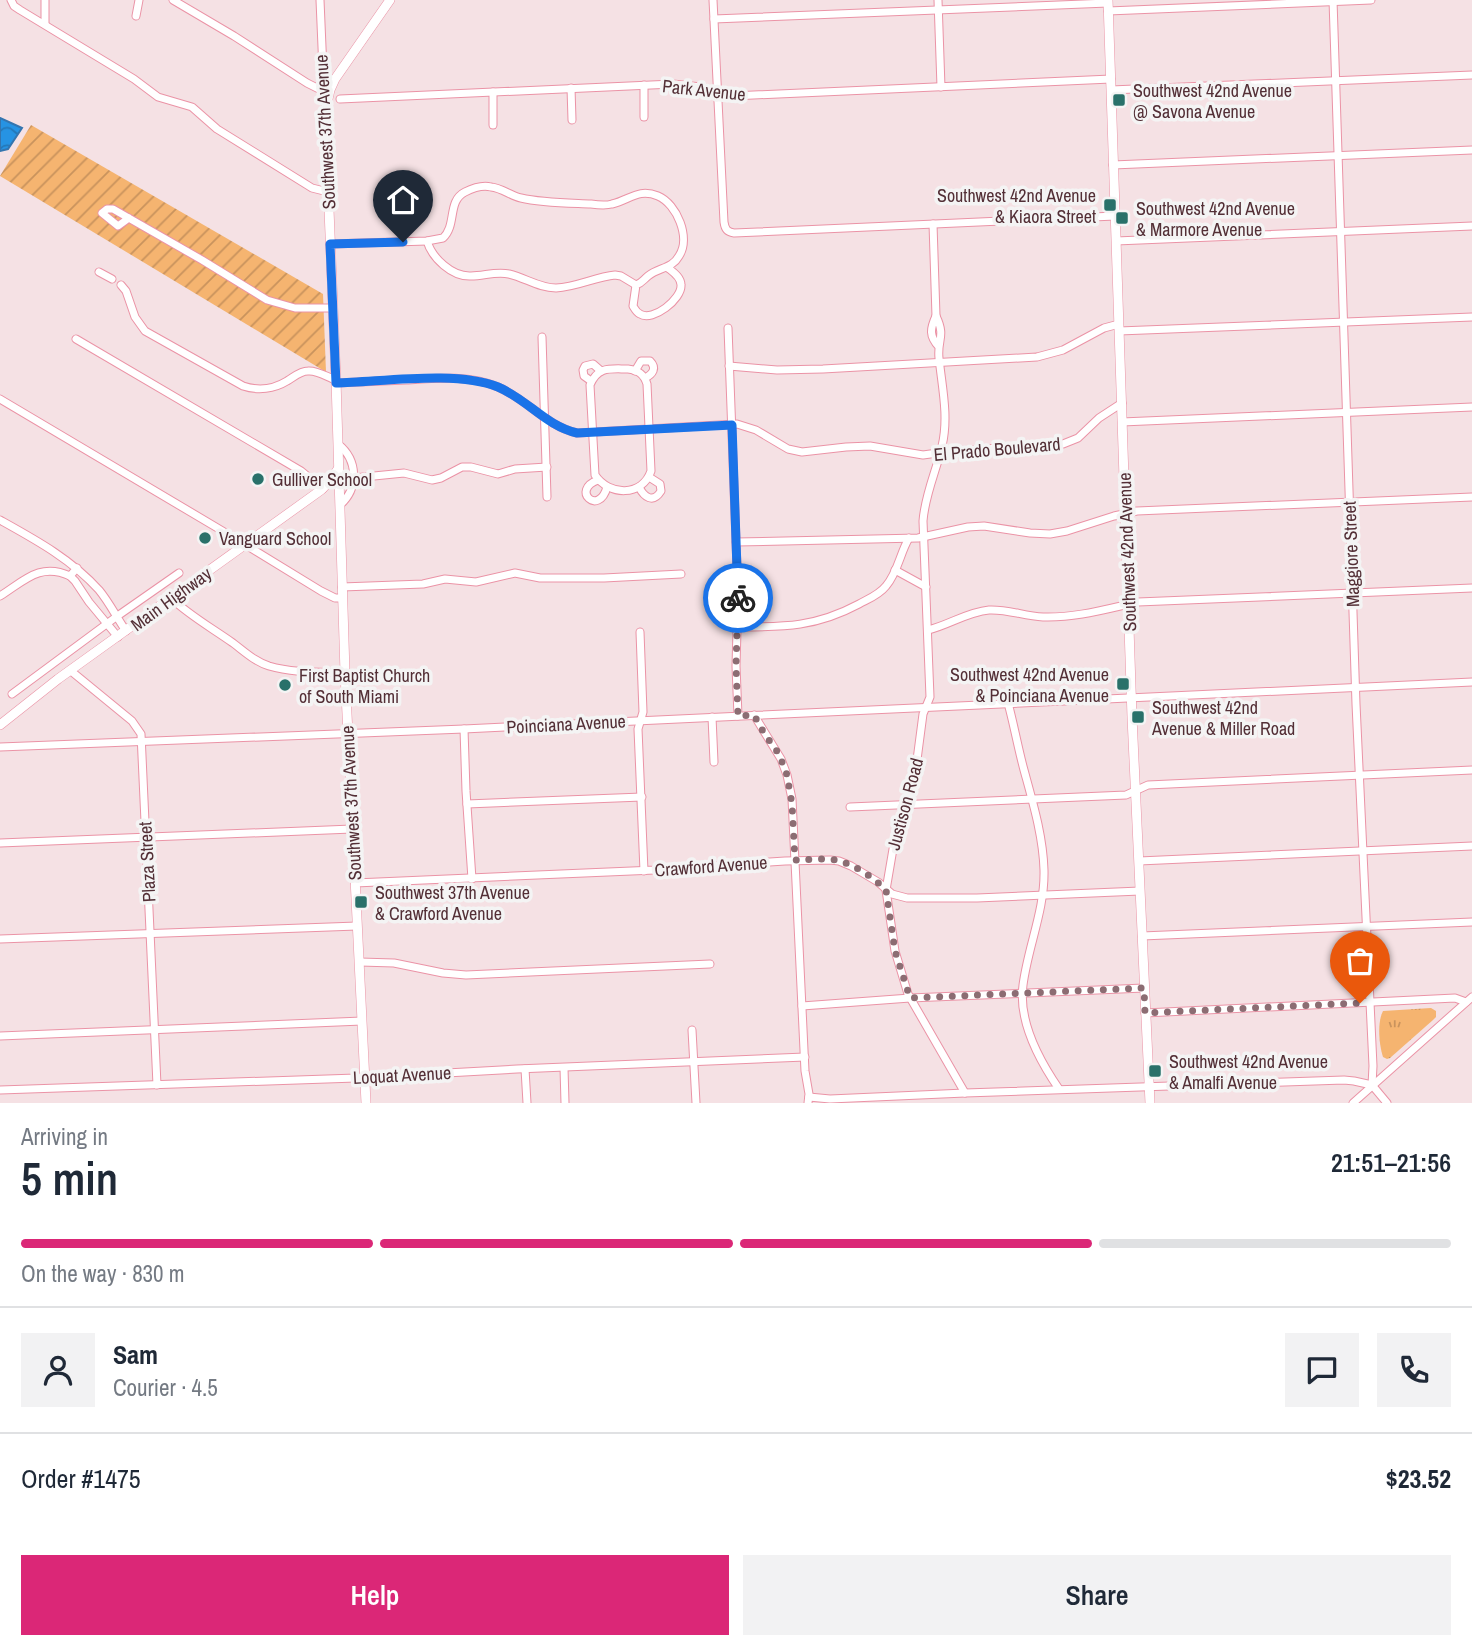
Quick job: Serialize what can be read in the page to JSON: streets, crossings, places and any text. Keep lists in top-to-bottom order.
{
  "streets": {
    "main road": ["Southwest 37th Avenue", "Southwest 42nd Avenue", "Main Highway"],
    "street": [
      "Park Avenue",
      "El Prado Boulevard",
      "Maggiore Street",
      "Poinciana Avenue",
      "Justison Road",
      "Plaza Street",
      "Crawford Avenue",
      "Loquat Avenue"
    ]
  },
  "crossings": [
    ["Park Avenue", "Southwest 42nd Avenue"],
    ["Park Avenue", "Maggiore Street"],
    ["Southwest 37th Avenue", "El Prado Boulevard"],
    ["Southwest 37th Avenue", "Main Highway"],
    ["Southwest 37th Avenue", "Poinciana Avenue"],
    ["Southwest 37th Avenue", "Crawford Avenue"],
    ["Southwest 37th Avenue", "Loquat Avenue"],
    ["El Prado Boulevard", "Southwest 42nd Avenue"],
    ["El Prado Boulevard", "Justison Road"],
    ["Southwest 42nd Avenue", "Poinciana Avenue"],
    ["Southwest 42nd Avenue", "Crawford Avenue"],
    ["Maggiore Street", "Poinciana Avenue"],
    ["Poinciana Avenue", "Justison Road"],
    ["Poinciana Avenue", "Plaza Street"],
    ["Justison Road", "Crawford Avenue"],
    ["Plaza Street", "Loquat Avenue"]
  ],
  "places": {
    "transit": [
      "Southwest 42nd Avenue @ Savona Avenue",
      "Southwest 42nd Avenue & Kiaora Street",
      "Southwest 42nd Avenue & Marmore Avenue",
      "Southwest 42nd Avenue & Poinciana Avenue",
      "Southwest 42nd Avenue & Miller Road",
      "Southwest 37th Avenue & Crawford Avenue",
      "Southwest 42nd Avenue & Amalfi Avenue"
    ],
    "other": ["Gulliver School", "Vanguard School", "First Baptist Church of South Miami"]
  },
  "page": {
    "heading": ["5 min", "Arriving in", "21:51–21:56"],
    "panel": [
      "Sam",
      "Courier · 4.5",
      "Order #1475",
      "$23.52"
    ],
    "bar": "On the way · 830 m",
    "buttons": ["Help", "Share"]
  }
}
